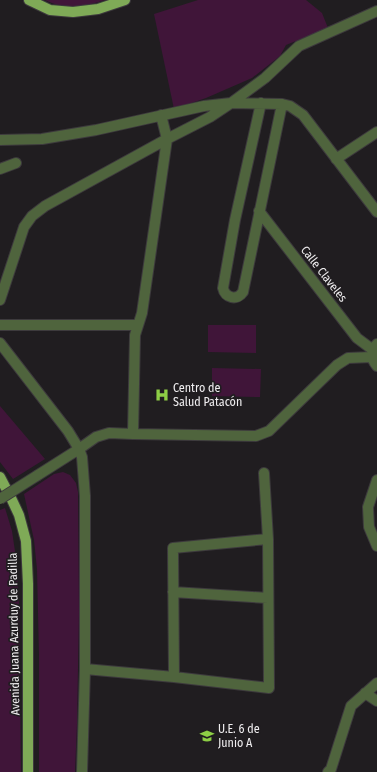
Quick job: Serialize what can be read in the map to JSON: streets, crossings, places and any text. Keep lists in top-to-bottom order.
{
  "streets": {
    "main road": ["Avenida Juana Azurduy de Padilla"],
    "street": ["Calle Claveles"]
  },
  "places": {
    "hospital": ["Centro de Salud Patacón"],
    "school or university": ["U.E. 6 de Junio A"]
  }
}
